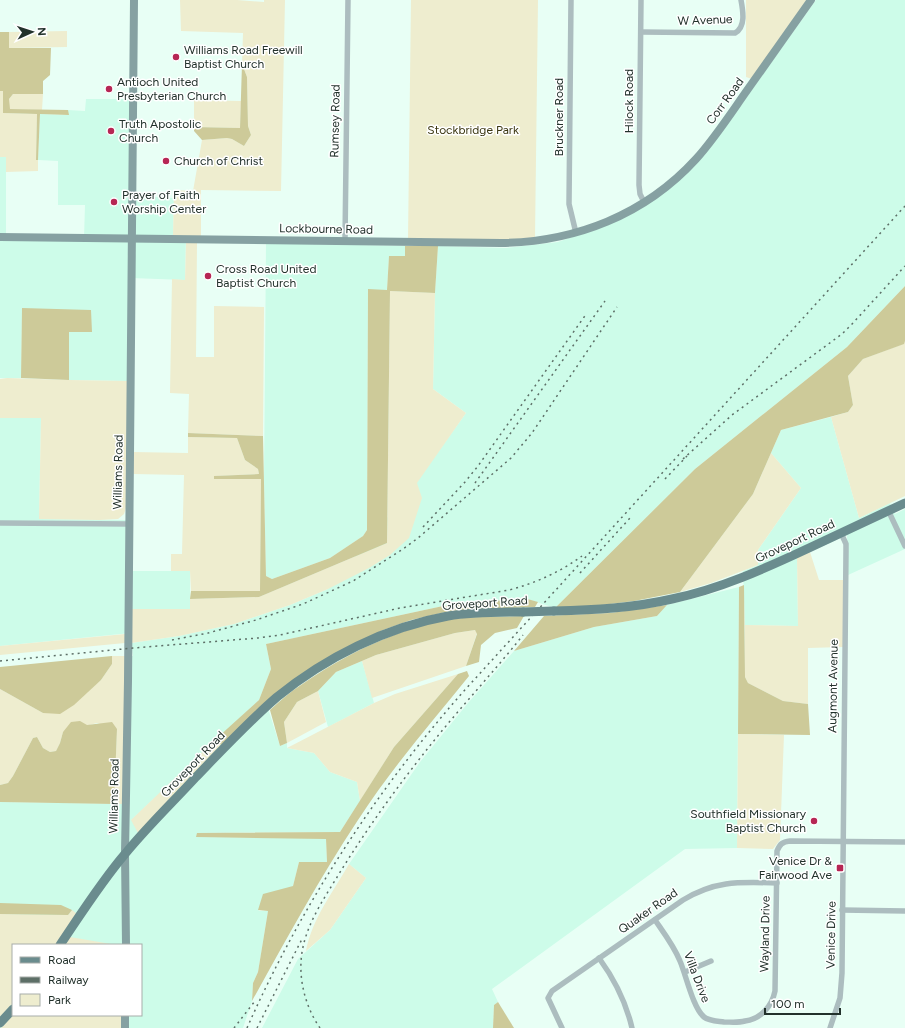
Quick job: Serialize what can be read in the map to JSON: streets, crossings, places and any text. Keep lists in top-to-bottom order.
{
  "streets": {
    "main road": [
      "Corr Road",
      "Lockbourne Road",
      "Williams Road",
      "Groveport Road"
    ],
    "street": [
      "W Avenue",
      "Hilock Road",
      "Bruckner Road",
      "Rumsey Road",
      "Augmont Avenue",
      "Quaker Road",
      "Wayland Drive",
      "Venice Drive",
      "Villa Drive"
    ]
  },
  "crossings": [
    ["W Avenue", "Hilock Road"],
    ["Hilock Road", "Corr Road"],
    ["Hilock Road", "Lockbourne Road"],
    ["Corr Road", "Lockbourne Road"],
    ["Bruckner Road", "Lockbourne Road"],
    ["Rumsey Road", "Lockbourne Road"],
    ["Lockbourne Road", "Williams Road"],
    ["Williams Road", "Groveport Road"],
    ["Groveport Road", "Augmont Avenue"],
    ["Augmont Avenue", "Wayland Drive"],
    ["Augmont Avenue", "Venice Drive"],
    ["Quaker Road", "Wayland Drive"],
    ["Quaker Road", "Villa Drive"],
    ["Wayland Drive", "Venice Drive"],
    ["Wayland Drive", "Villa Drive"]
  ],
  "parks": ["Stockbridge Park"],
  "places": {
    "other": [
      "Williams Road Freewill Baptist Church",
      "Antioch United Presbyterian Church",
      "Truth Apostolic Church",
      "Church of Christ",
      "Prayer of Faith Worship Center",
      "Cross Road United Baptist Church",
      "Southfield Missionary Baptist Church"
    ],
    "transit": ["Venice Dr & Fairwood Ave"]
  },
  "legend": ["Road", "Railway", "Park"],
  "scale_bar": "100 m",
  "north": "right"
}
